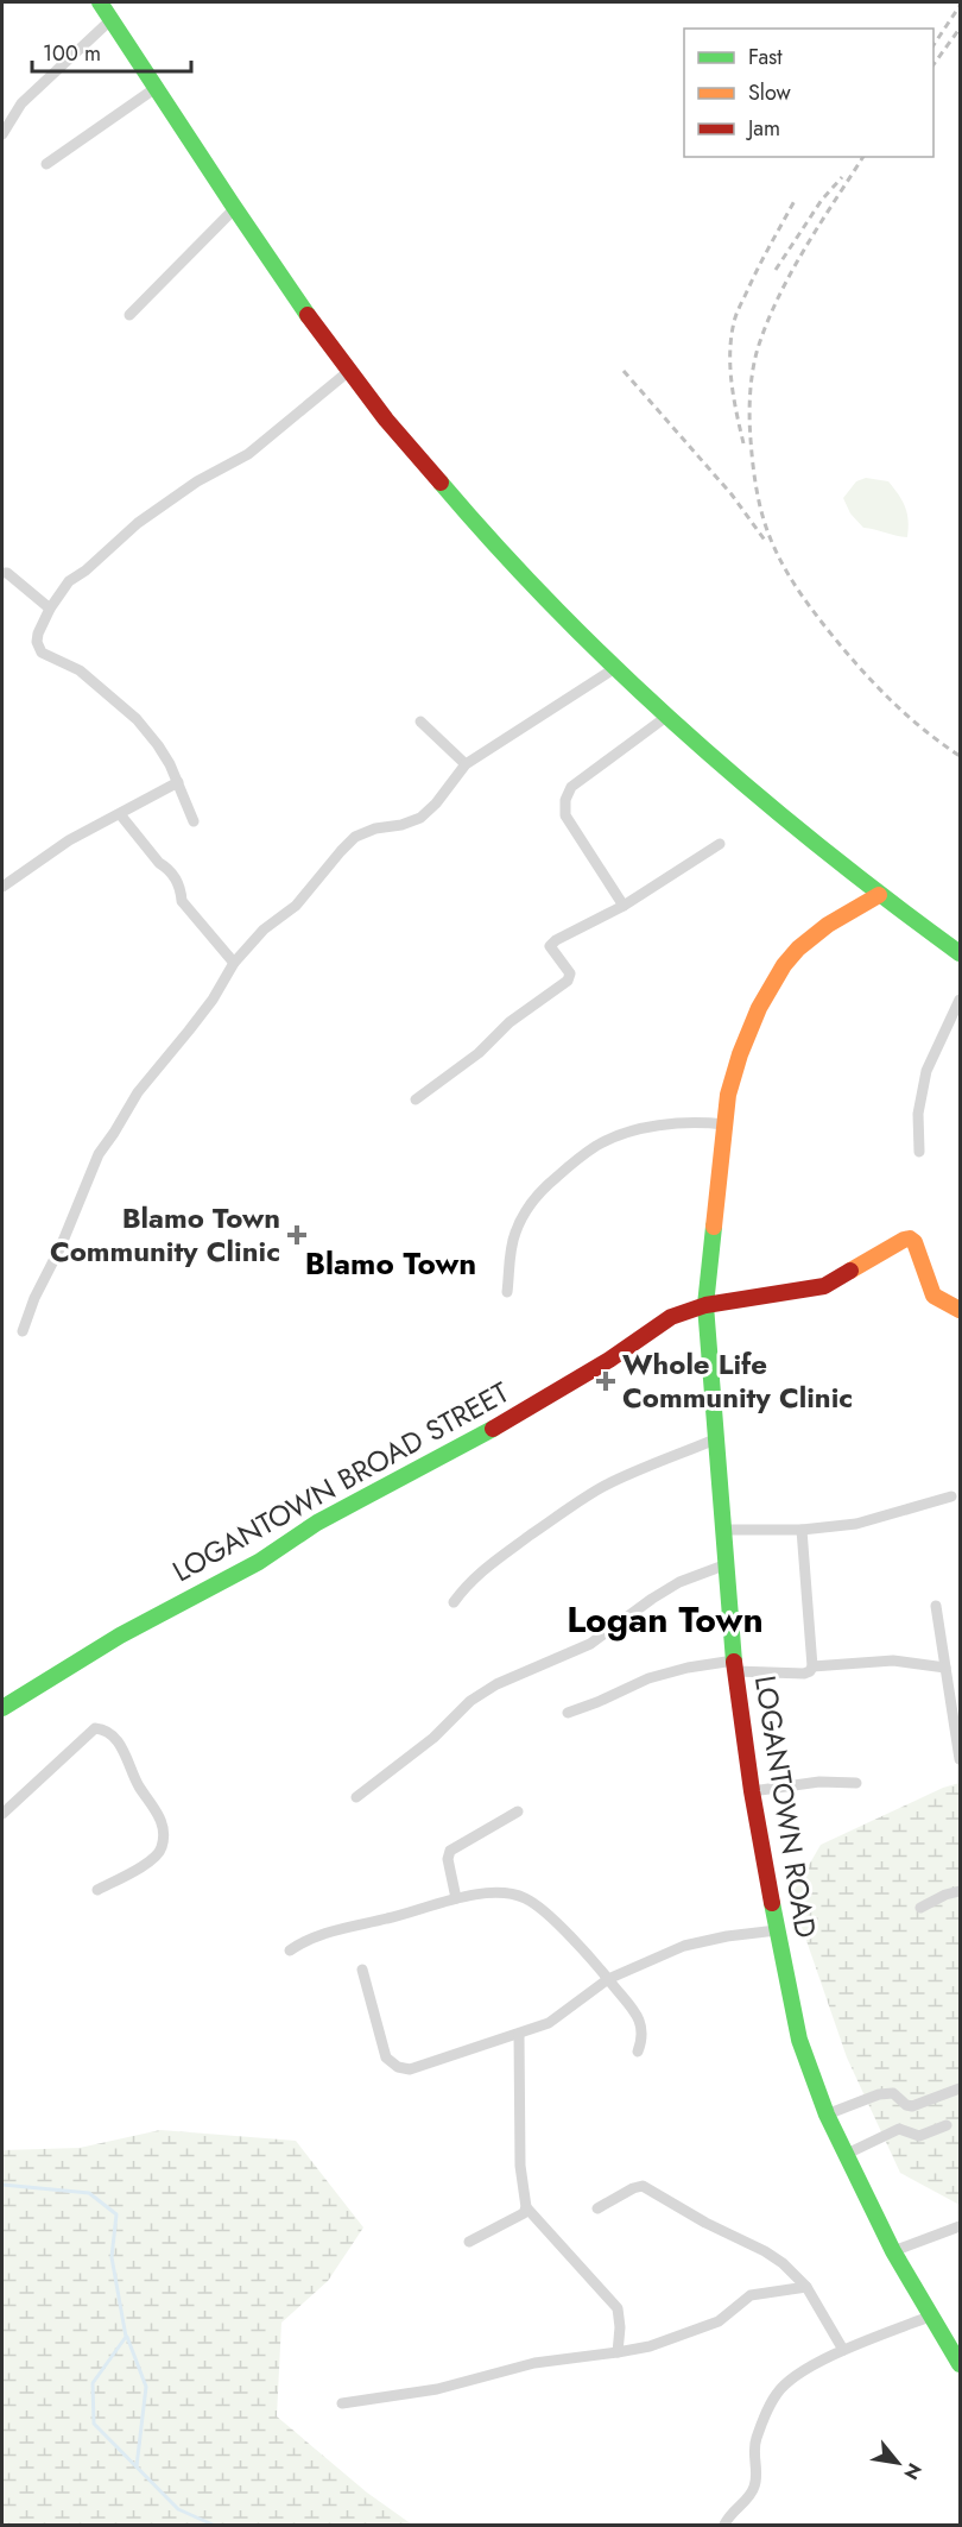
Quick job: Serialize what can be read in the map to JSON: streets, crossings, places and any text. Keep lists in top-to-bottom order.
{
  "streets": {
    "main road": ["LOGANTOWN BROAD STREET", "LOGANTOWN ROAD"]
  },
  "crossings": [
    ["LOGANTOWN BROAD STREET", "LOGANTOWN ROAD"]
  ],
  "districts": ["Blamo Town", "Logan Town"],
  "places": {
    "health": ["Blamo Town Community Clinic", "Whole Life Community Clinic"]
  },
  "legend": ["Fast", "Slow", "Jam"],
  "scale_bar": "100 m",
  "north": "bottom right"
}
